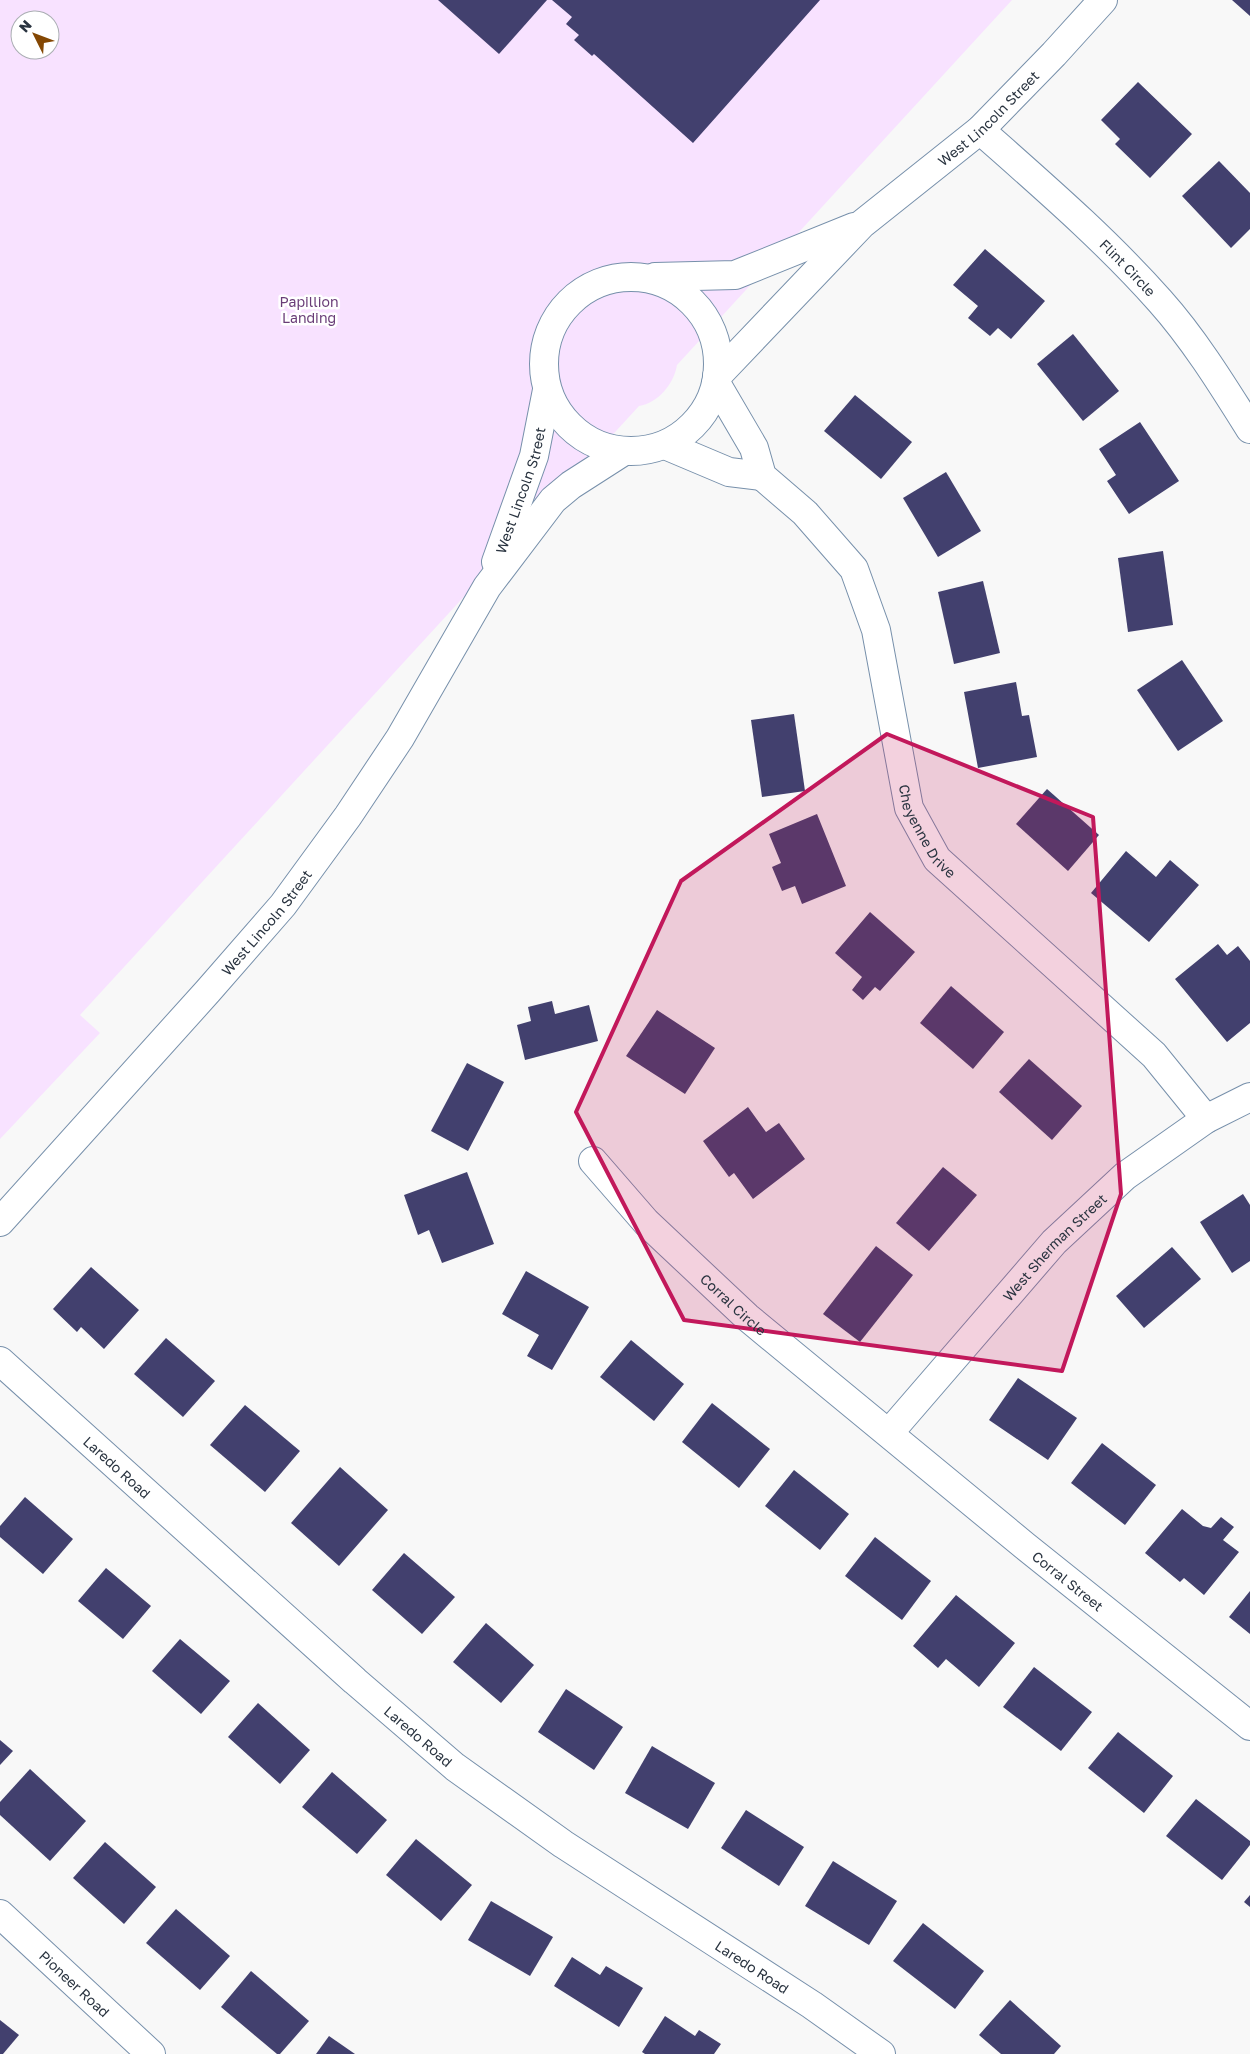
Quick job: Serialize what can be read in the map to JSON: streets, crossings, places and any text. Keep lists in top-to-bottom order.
{
  "streets": {
    "street": [
      "West Lincoln Street",
      "Flint Circle",
      "Cheyenne Drive",
      "West Sherman Street",
      "Corral Circle",
      "Laredo Road",
      "Corral Street",
      "Pioneer Road"
    ]
  },
  "crossings": [
    ["West Lincoln Street", "Flint Circle"],
    ["Cheyenne Drive", "West Sherman Street"],
    ["West Sherman Street", "Corral Circle"],
    ["West Sherman Street", "Corral Street"],
    ["Corral Circle", "Corral Street"]
  ],
  "parks": ["Papillion Landing"],
  "north": "top left"
}
